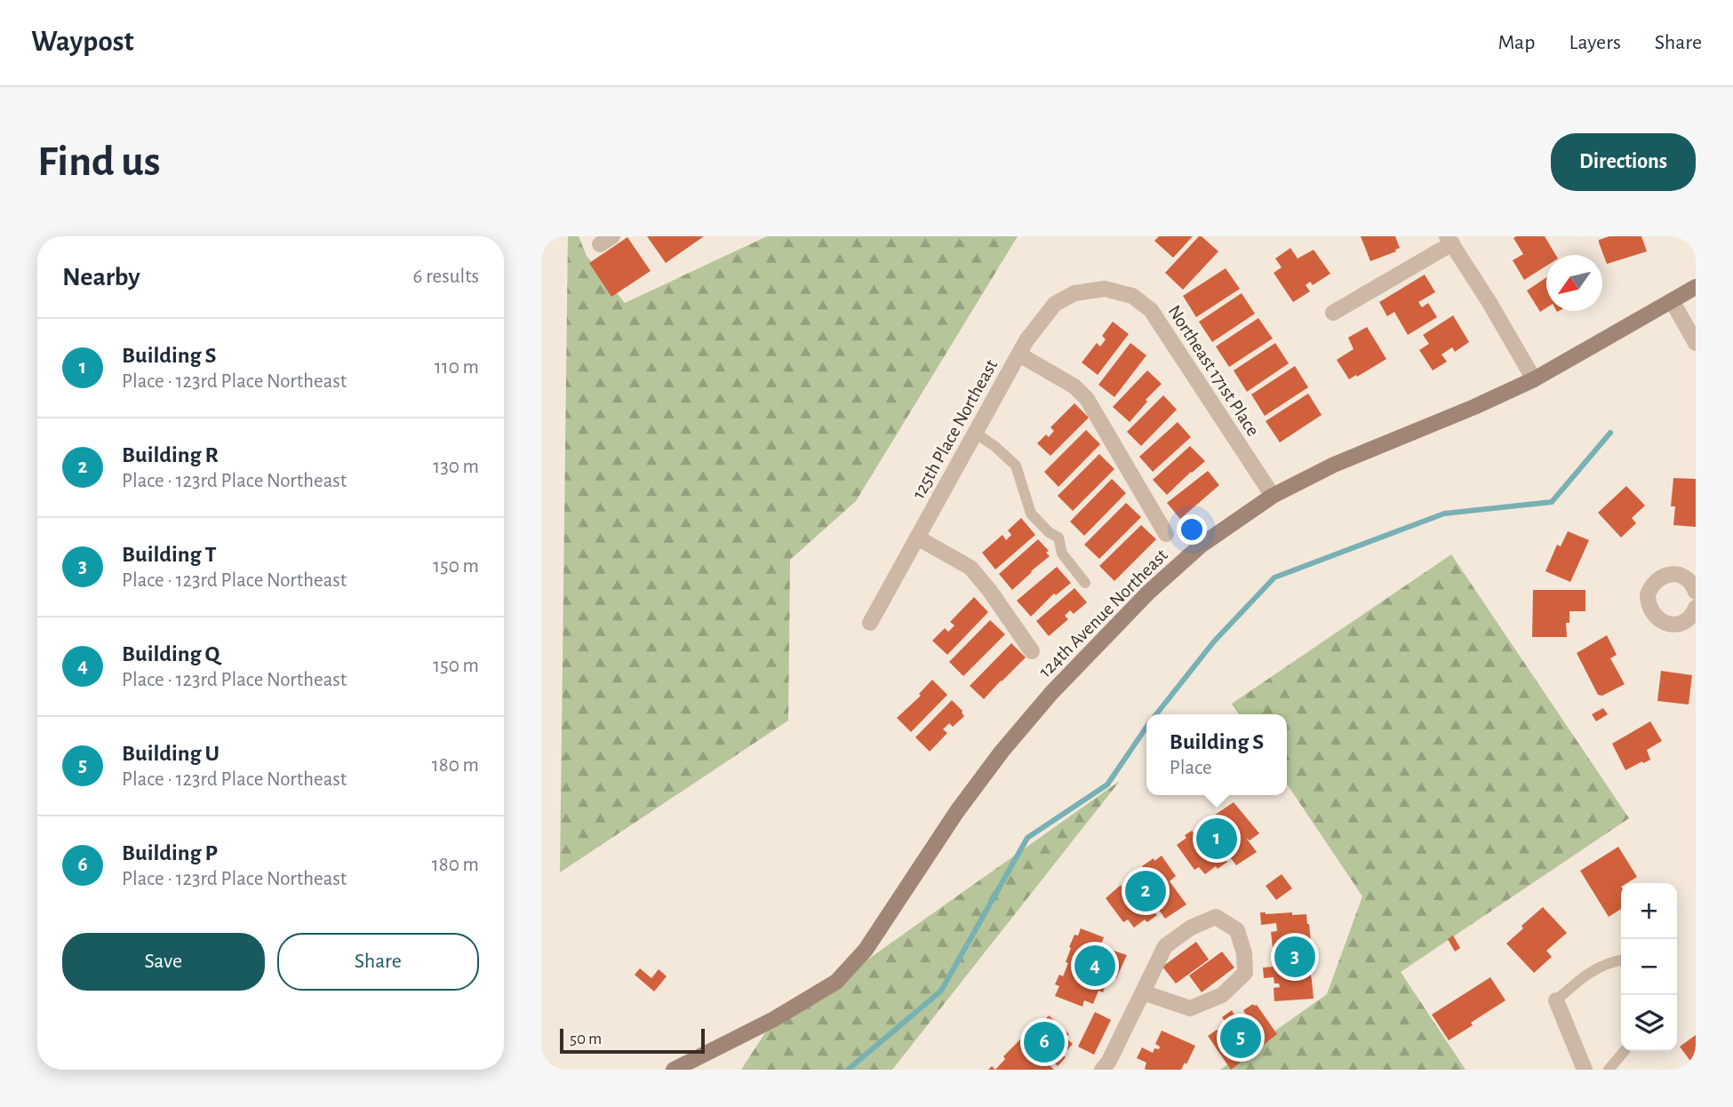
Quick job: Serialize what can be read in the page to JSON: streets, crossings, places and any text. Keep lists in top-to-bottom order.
{
  "streets": {
    "street": ["Northeast 171st Place", "125th Place Northeast", "124th Avenue Northeast"]
  },
  "crossings": [
    ["Northeast 171st Place", "125th Place Northeast"],
    ["Northeast 171st Place", "124th Avenue Northeast"]
  ],
  "scale_bar": "50 m",
  "north": "bottom left",
  "page": {
    "header": "Waypost",
    "nav": ["Map", "Layers", "Share"],
    "buttons": [
      "Directions",
      ["Save", "Share"]
    ],
    "title": "Find us",
    "heading": ["Nearby", "6 results"],
    "list": [
      {
        "mark": "1",
        "name": "Building S",
        "note": "Place · 123rd Place Northeast",
        "value": "110 m"
      },
      {
        "mark": "2",
        "name": "Building R",
        "note": "Place · 123rd Place Northeast",
        "value": "130 m"
      },
      {
        "mark": "3",
        "name": "Building T",
        "note": "Place · 123rd Place Northeast",
        "value": "150 m"
      },
      {
        "mark": "4",
        "name": "Building Q",
        "note": "Place · 123rd Place Northeast",
        "value": "150 m"
      },
      {
        "mark": "5",
        "name": "Building U",
        "note": "Place · 123rd Place Northeast",
        "value": "180 m"
      },
      {
        "mark": "6",
        "name": "Building P",
        "note": "Place · 123rd Place Northeast",
        "value": "180 m"
      }
    ],
    "popup": ["Building S", "Place"],
    "pins": [
      "1",
      "2",
      "3",
      "4",
      "5",
      "6"
    ],
    "map_buttons": ["+", "−"],
    "scale": "50 m"
  }
}
